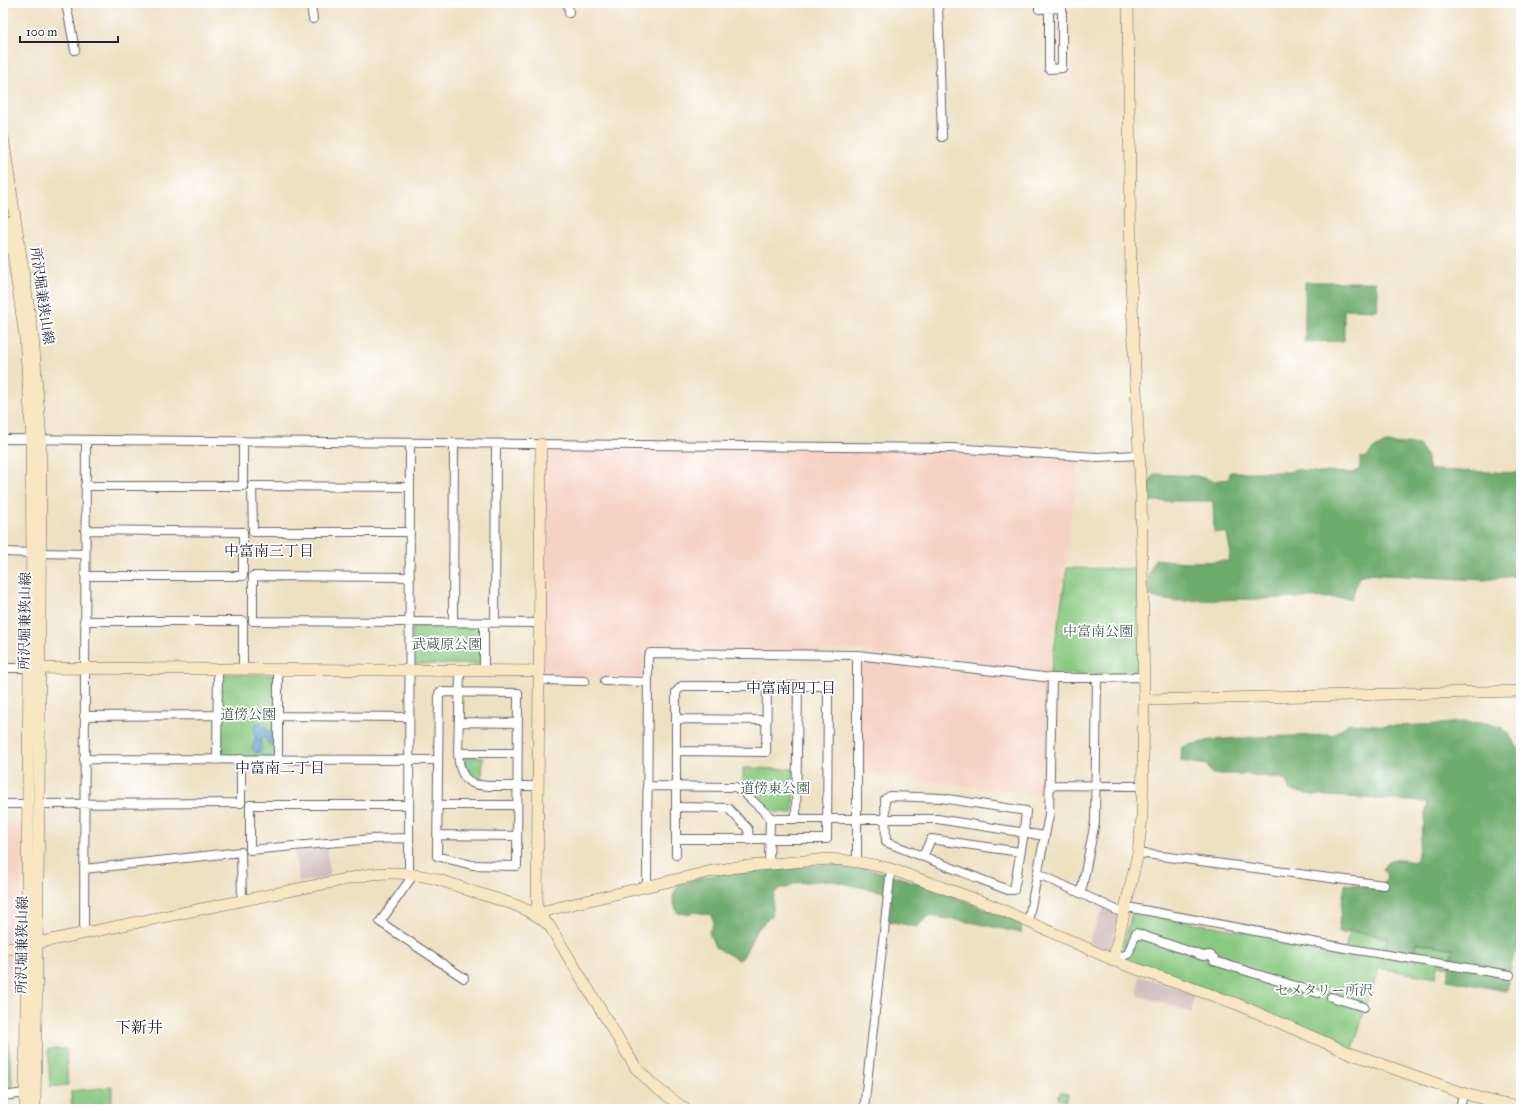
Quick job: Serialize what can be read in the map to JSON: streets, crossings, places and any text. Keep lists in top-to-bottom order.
{
  "streets": {
    "street": ["所沢堀兼狭山線"]
  },
  "districts": [
    "中富南三丁目",
    "中富南四丁目",
    "中富南二丁目",
    "下新井"
  ],
  "parks": [
    "中富南公園",
    "武蔵原公園",
    "道傍公園",
    "道傍東公園",
    "セメタリー所沢"
  ],
  "scale_bar": "100 m"
}
